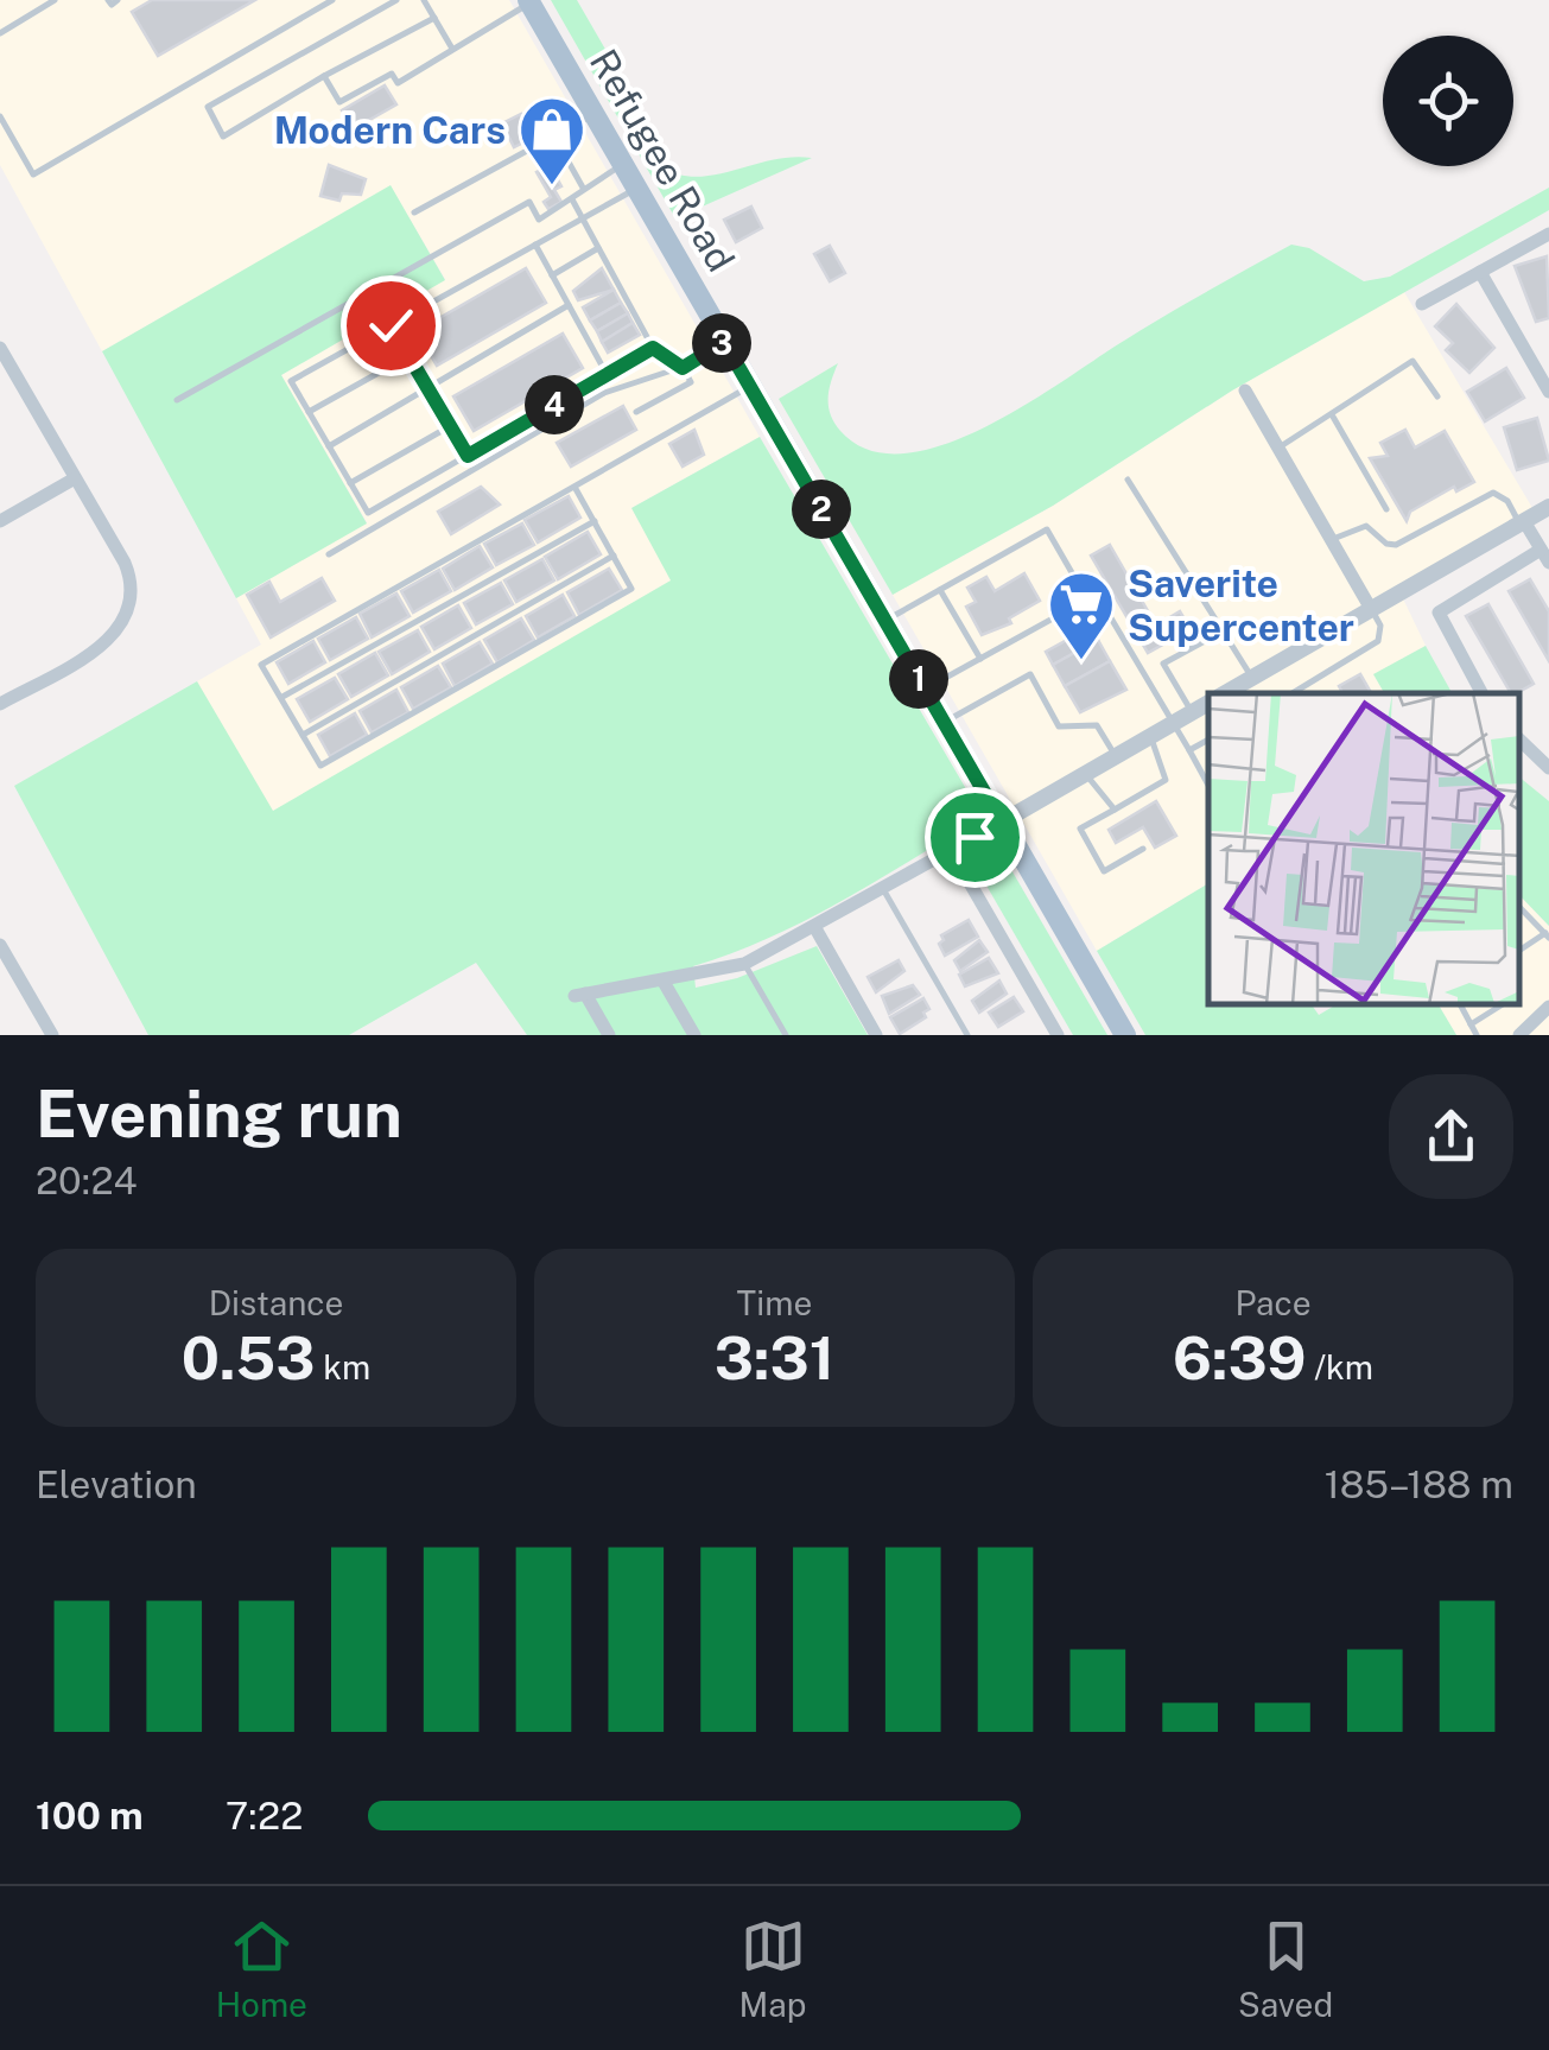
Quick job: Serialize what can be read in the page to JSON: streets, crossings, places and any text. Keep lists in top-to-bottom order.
{
  "streets": {
    "main road": ["Refugee Road"]
  },
  "places": {
    "shop": ["Modern Cars"],
    "supermarket": ["Saverite Supercenter"]
  },
  "page": {
    "pins": [
      "3",
      "4",
      "2",
      "1"
    ],
    "heading": ["Evening run", "20:24"],
    "stats": [
      ["Distance", "0.53 km"],
      ["Time", "3:31"],
      ["Pace", "6:39 /km"]
    ],
    "chart": ["Elevation", "185–188 m"],
    "list": [
      {
        "name": "100 m",
        "note": "7:22"
      }
    ],
    "tabs": ["Home", "Map", "Saved"]
  }
}
